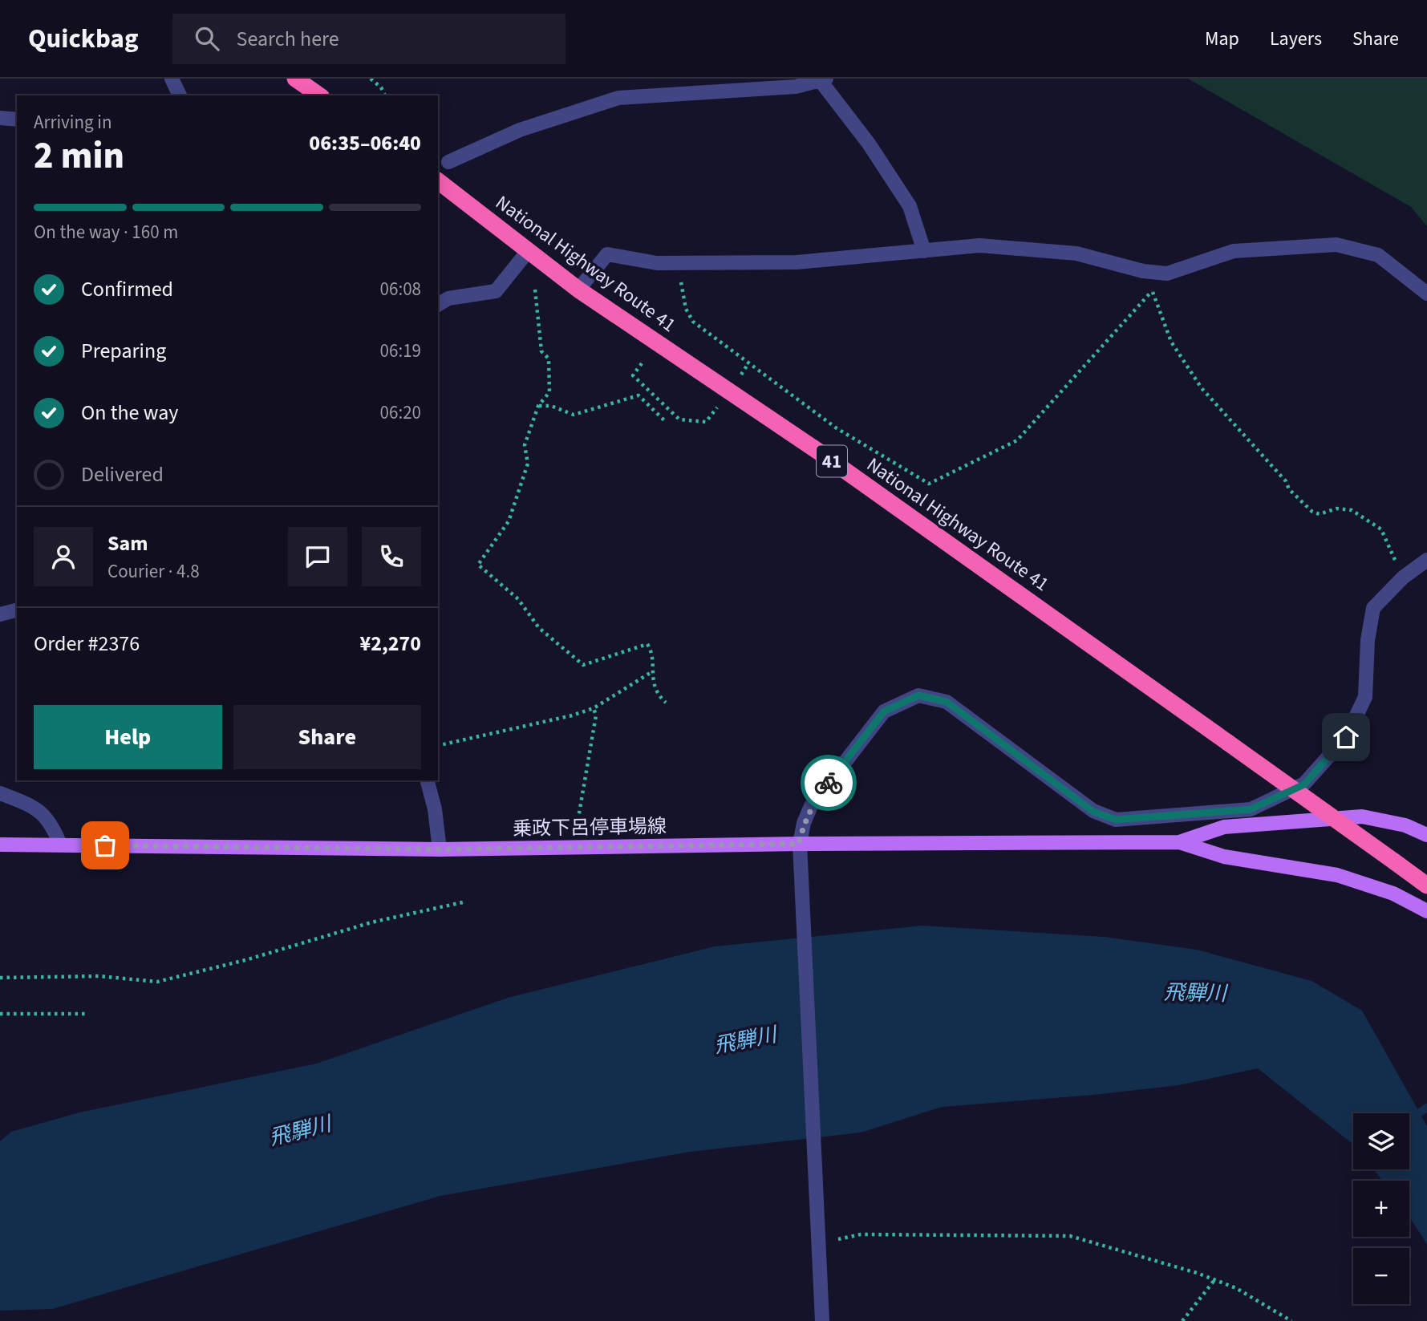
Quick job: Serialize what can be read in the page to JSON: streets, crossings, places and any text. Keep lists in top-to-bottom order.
{
  "streets": {
    "highway": ["National Highway Route 41", "41"],
    "main road": ["乗政下呂停車場線"]
  },
  "water": ["飛騨川"],
  "page": {
    "header": "Quickbag",
    "search": "Search here",
    "nav": ["Map", "Layers", "Share"],
    "heading": ["2 min", "Arriving in", "06:35–06:40"],
    "panel": [
      "Sam",
      "Courier · 4.8",
      "Order #2376",
      "¥2,270"
    ],
    "bar": "On the way · 160 m",
    "list": [
      ["Confirmed", "06:08"],
      ["Preparing", "06:19"],
      ["On the way", "06:20"],
      "Delivered"
    ],
    "buttons": ["Help", "Share"],
    "map_buttons": ["+", "−"]
  }
}
